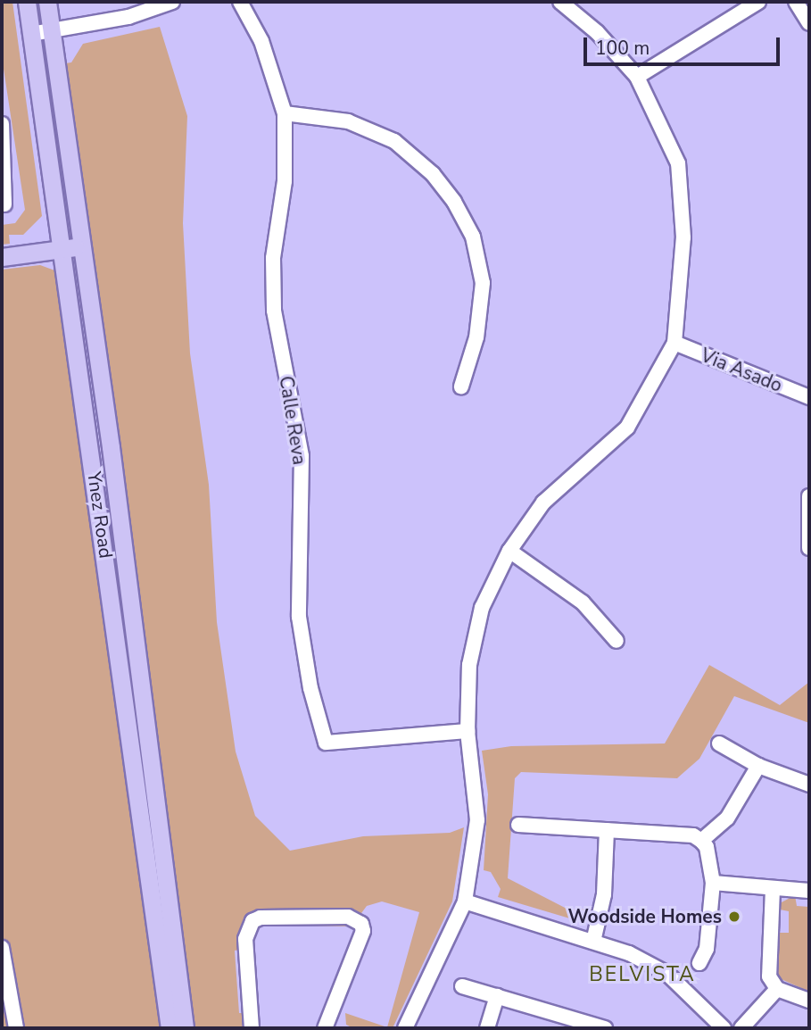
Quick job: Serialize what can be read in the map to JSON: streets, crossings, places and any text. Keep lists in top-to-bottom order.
{
  "streets": {
    "main road": ["Ynez Road"],
    "street": ["Via Asado", "Calle Reva"]
  },
  "districts": ["BELVISTA"],
  "places": ["Woodside Homes"],
  "scale_bar": "100 m"
}
